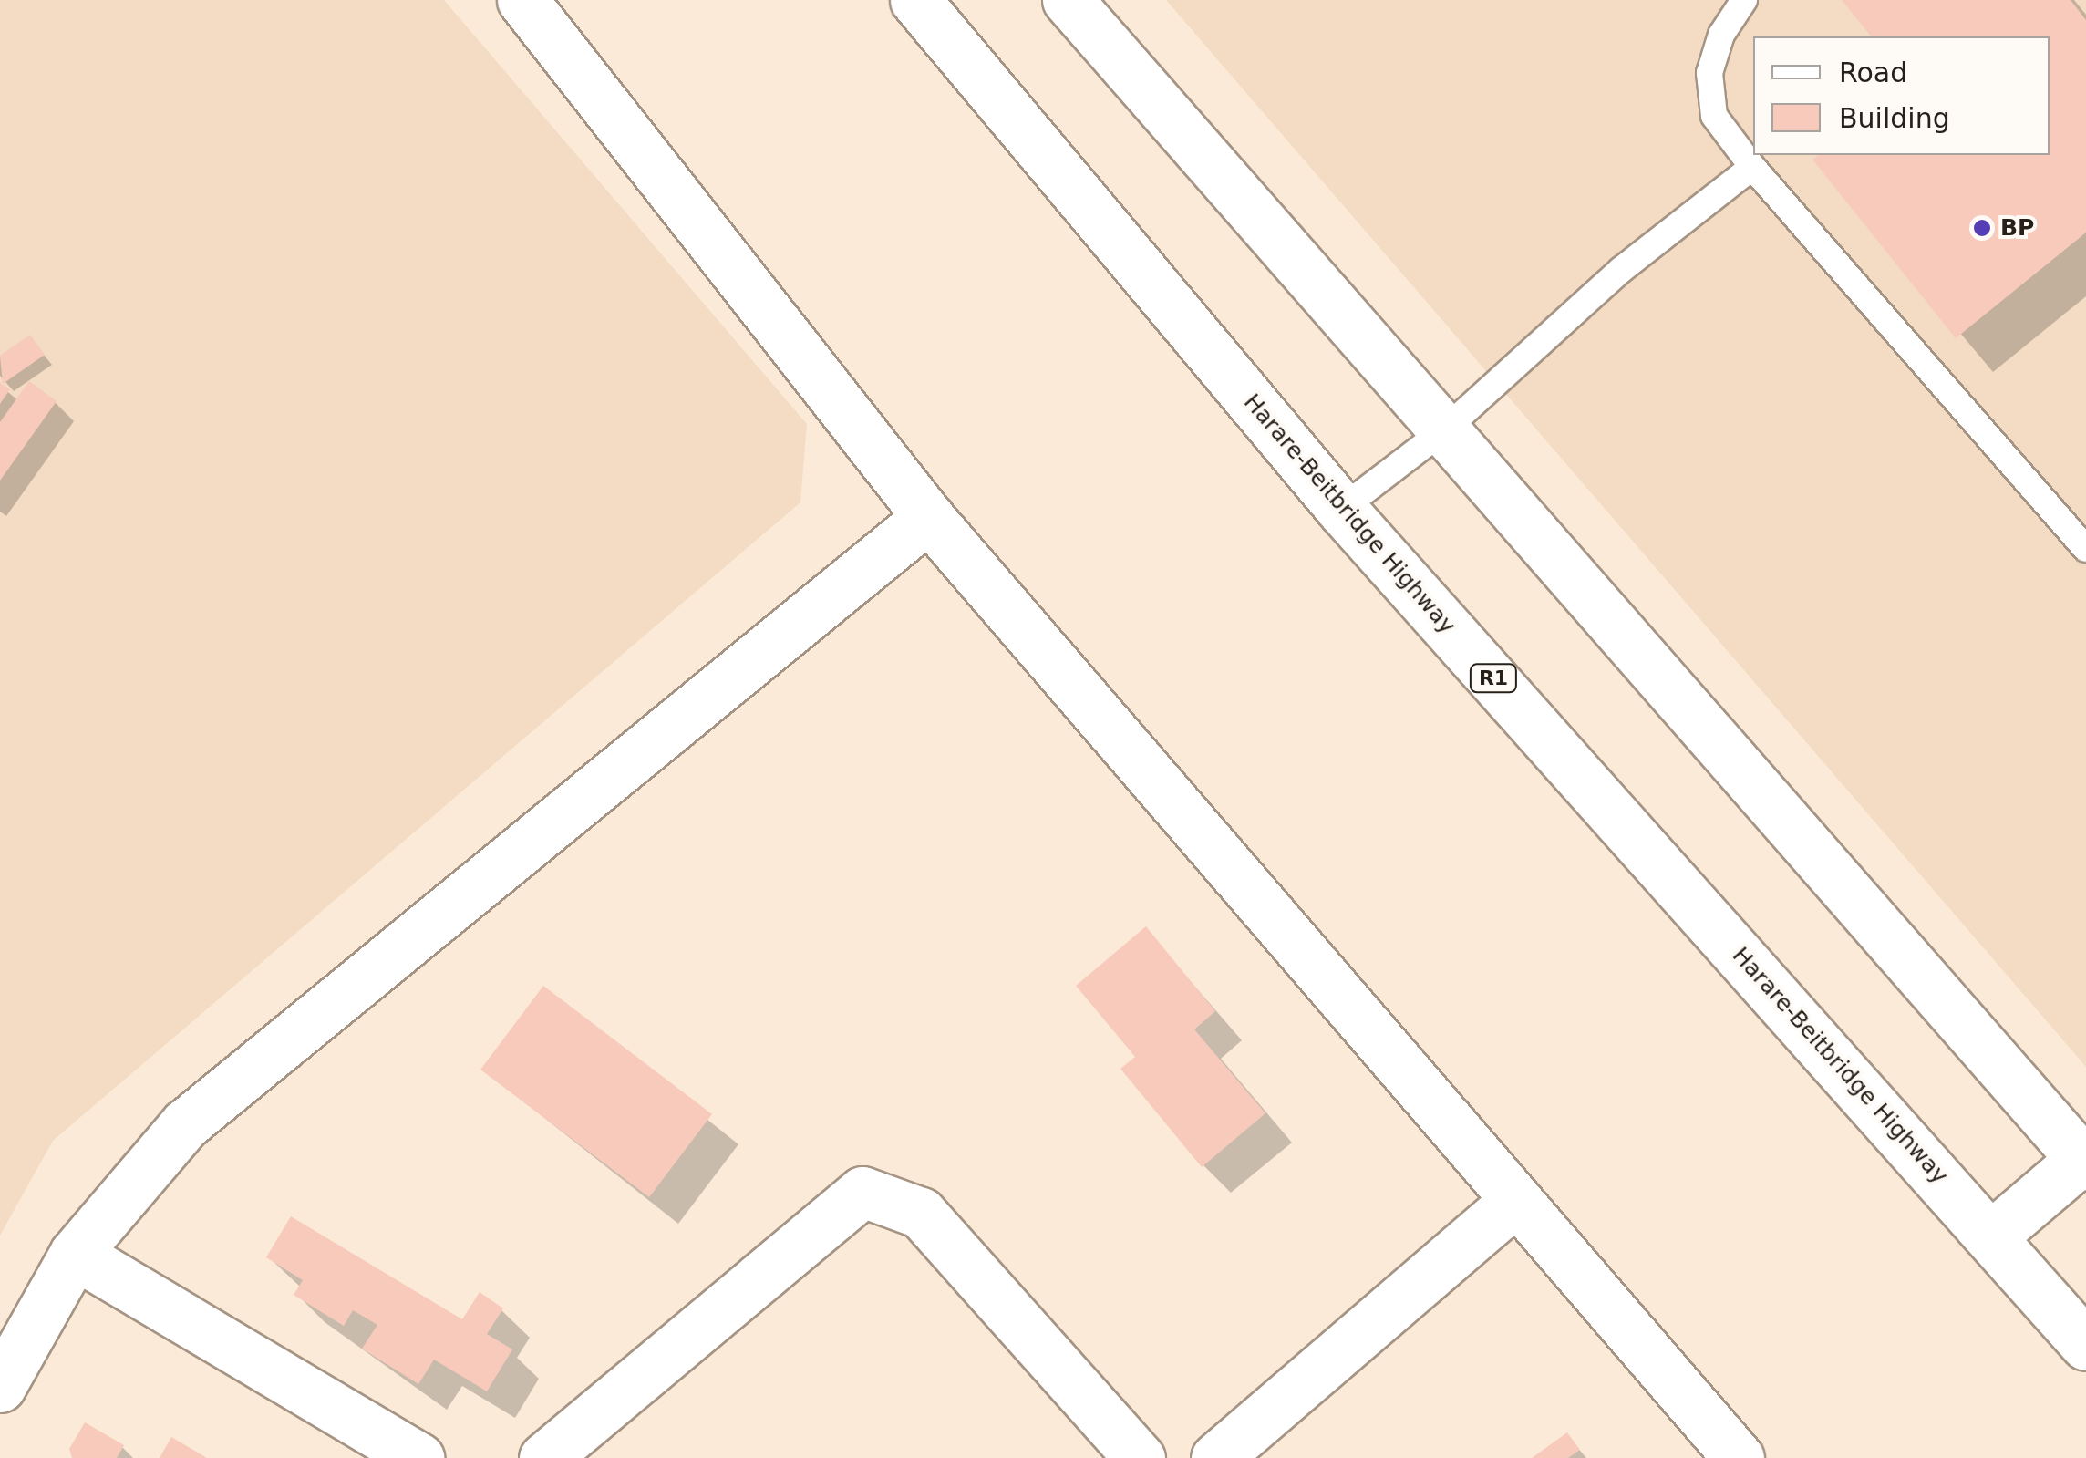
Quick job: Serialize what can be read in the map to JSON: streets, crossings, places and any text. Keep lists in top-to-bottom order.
{
  "streets": {
    "main road": ["Harare-Beitbridge Highway", "R1"]
  },
  "places": ["BP"],
  "legend": ["Road", "Building"]
}
